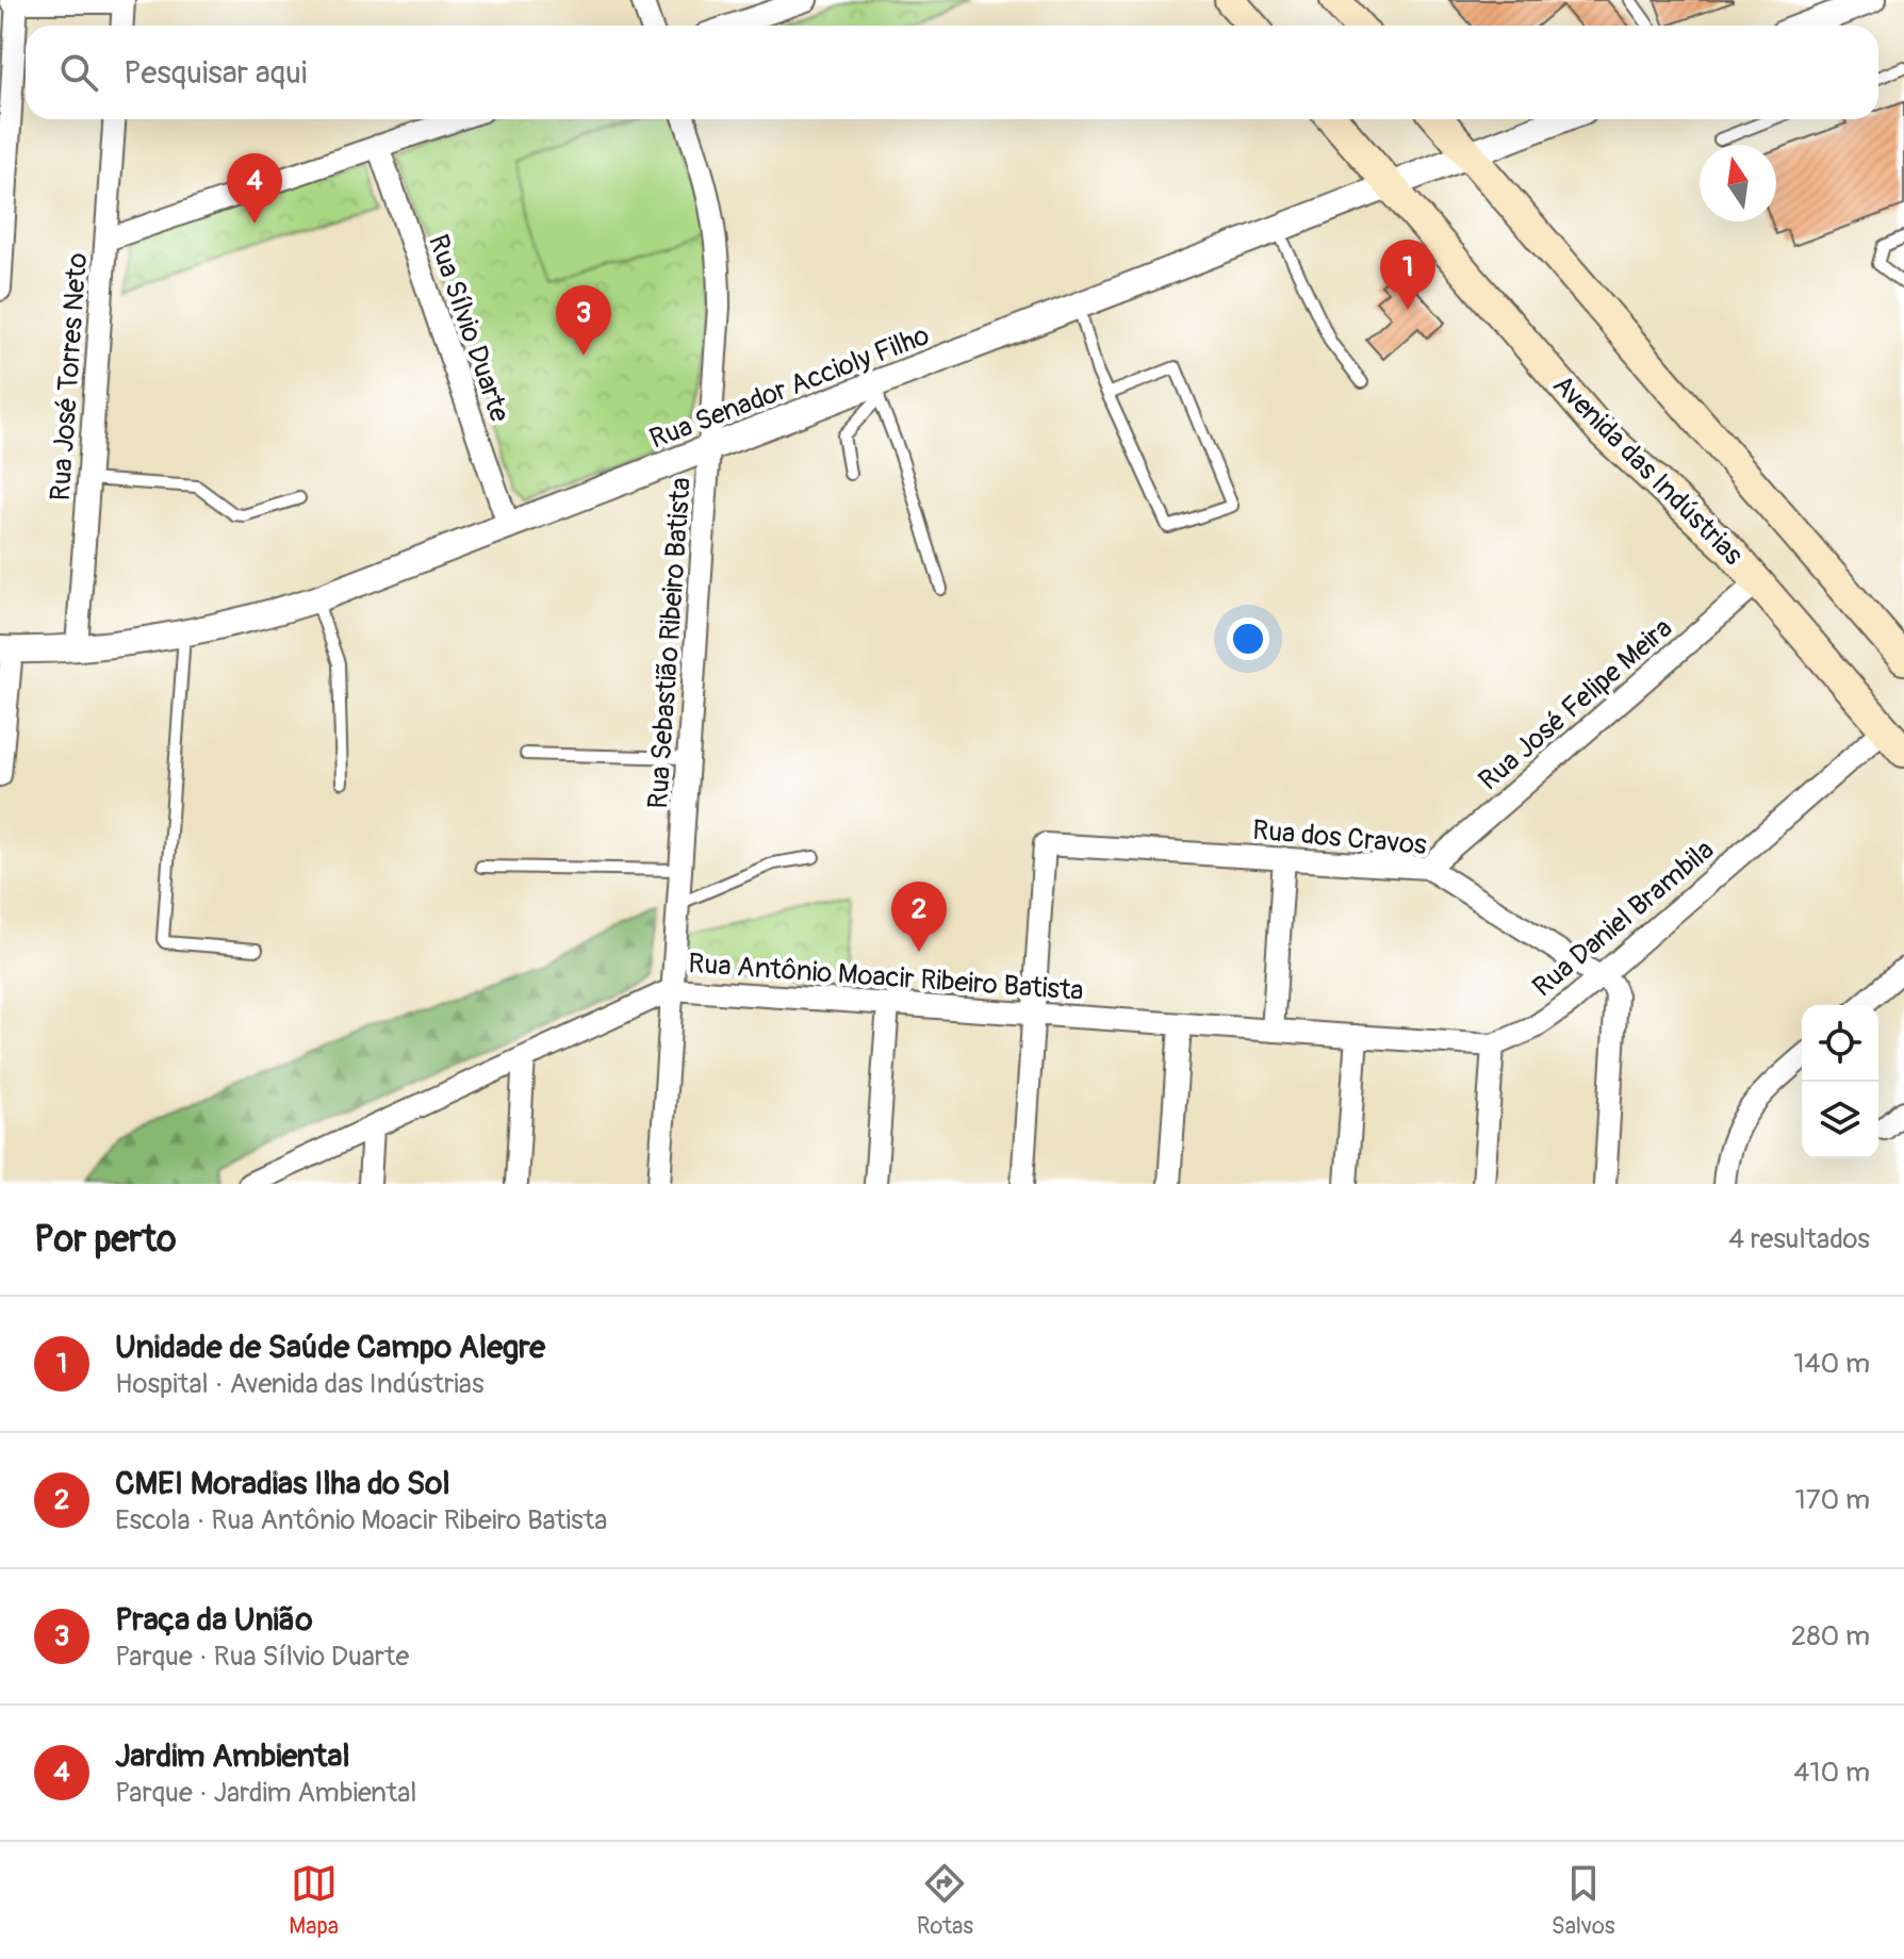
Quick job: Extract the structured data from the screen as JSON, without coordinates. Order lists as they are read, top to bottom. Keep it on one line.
{"streets":{"main road":["Avenida das Indústrias"],"street":["Rua Sílvio Duarte","Rua José Torres Neto","Rua Senador Accioly Filho","Rua Sebastião Ribeiro Batista","Rua José Felipe Meira","Rua dos Cravos","Rua Daniel Brambila","Rua Antônio Moacir Ribeiro Batista"]},"crossings":[["Rua Sílvio Duarte","Rua Senador Accioly Filho"],["Rua José Torres Neto","Rua Senador Accioly Filho"],["Rua Senador Accioly Filho","Avenida das Indústrias"],["Rua Senador Accioly Filho","Rua Sebastião Ribeiro Batista"],["Avenida das Indústrias","Rua José Felipe Meira"],["Avenida das Indústrias","Rua Daniel Brambila"],["Rua Sebastião Ribeiro Batista","Rua Antônio Moacir Ribeiro Batista"],["Rua José Felipe Meira","Rua dos Cravos"],["Rua dos Cravos","Rua Daniel Brambila"],["Rua dos Cravos","Rua Antônio Moacir Ribeiro Batista"]],"north":"top","page":{"search":"Pesquisar aqui","pins":["4","1","3","2"],"heading":["Por perto","4 resultados"],"list":[{"mark":"1","name":"Unidade de Saúde Campo Alegre","note":"Hospital · Avenida das Indústrias","value":"140 m"},{"mark":"2","name":"CMEI Moradias Ilha do Sol","note":"Escola · Rua Antônio Moacir Ribeiro Batista","value":"170 m"},{"mark":"3","name":"Praça da União","note":"Parque · Rua Sílvio Duarte","value":"280 m"},{"mark":"4","name":"Jardim Ambiental","note":"Parque · Jardim Ambiental","value":"410 m"}],"nav":["Mapa","Rotas","Salvos"]}}
